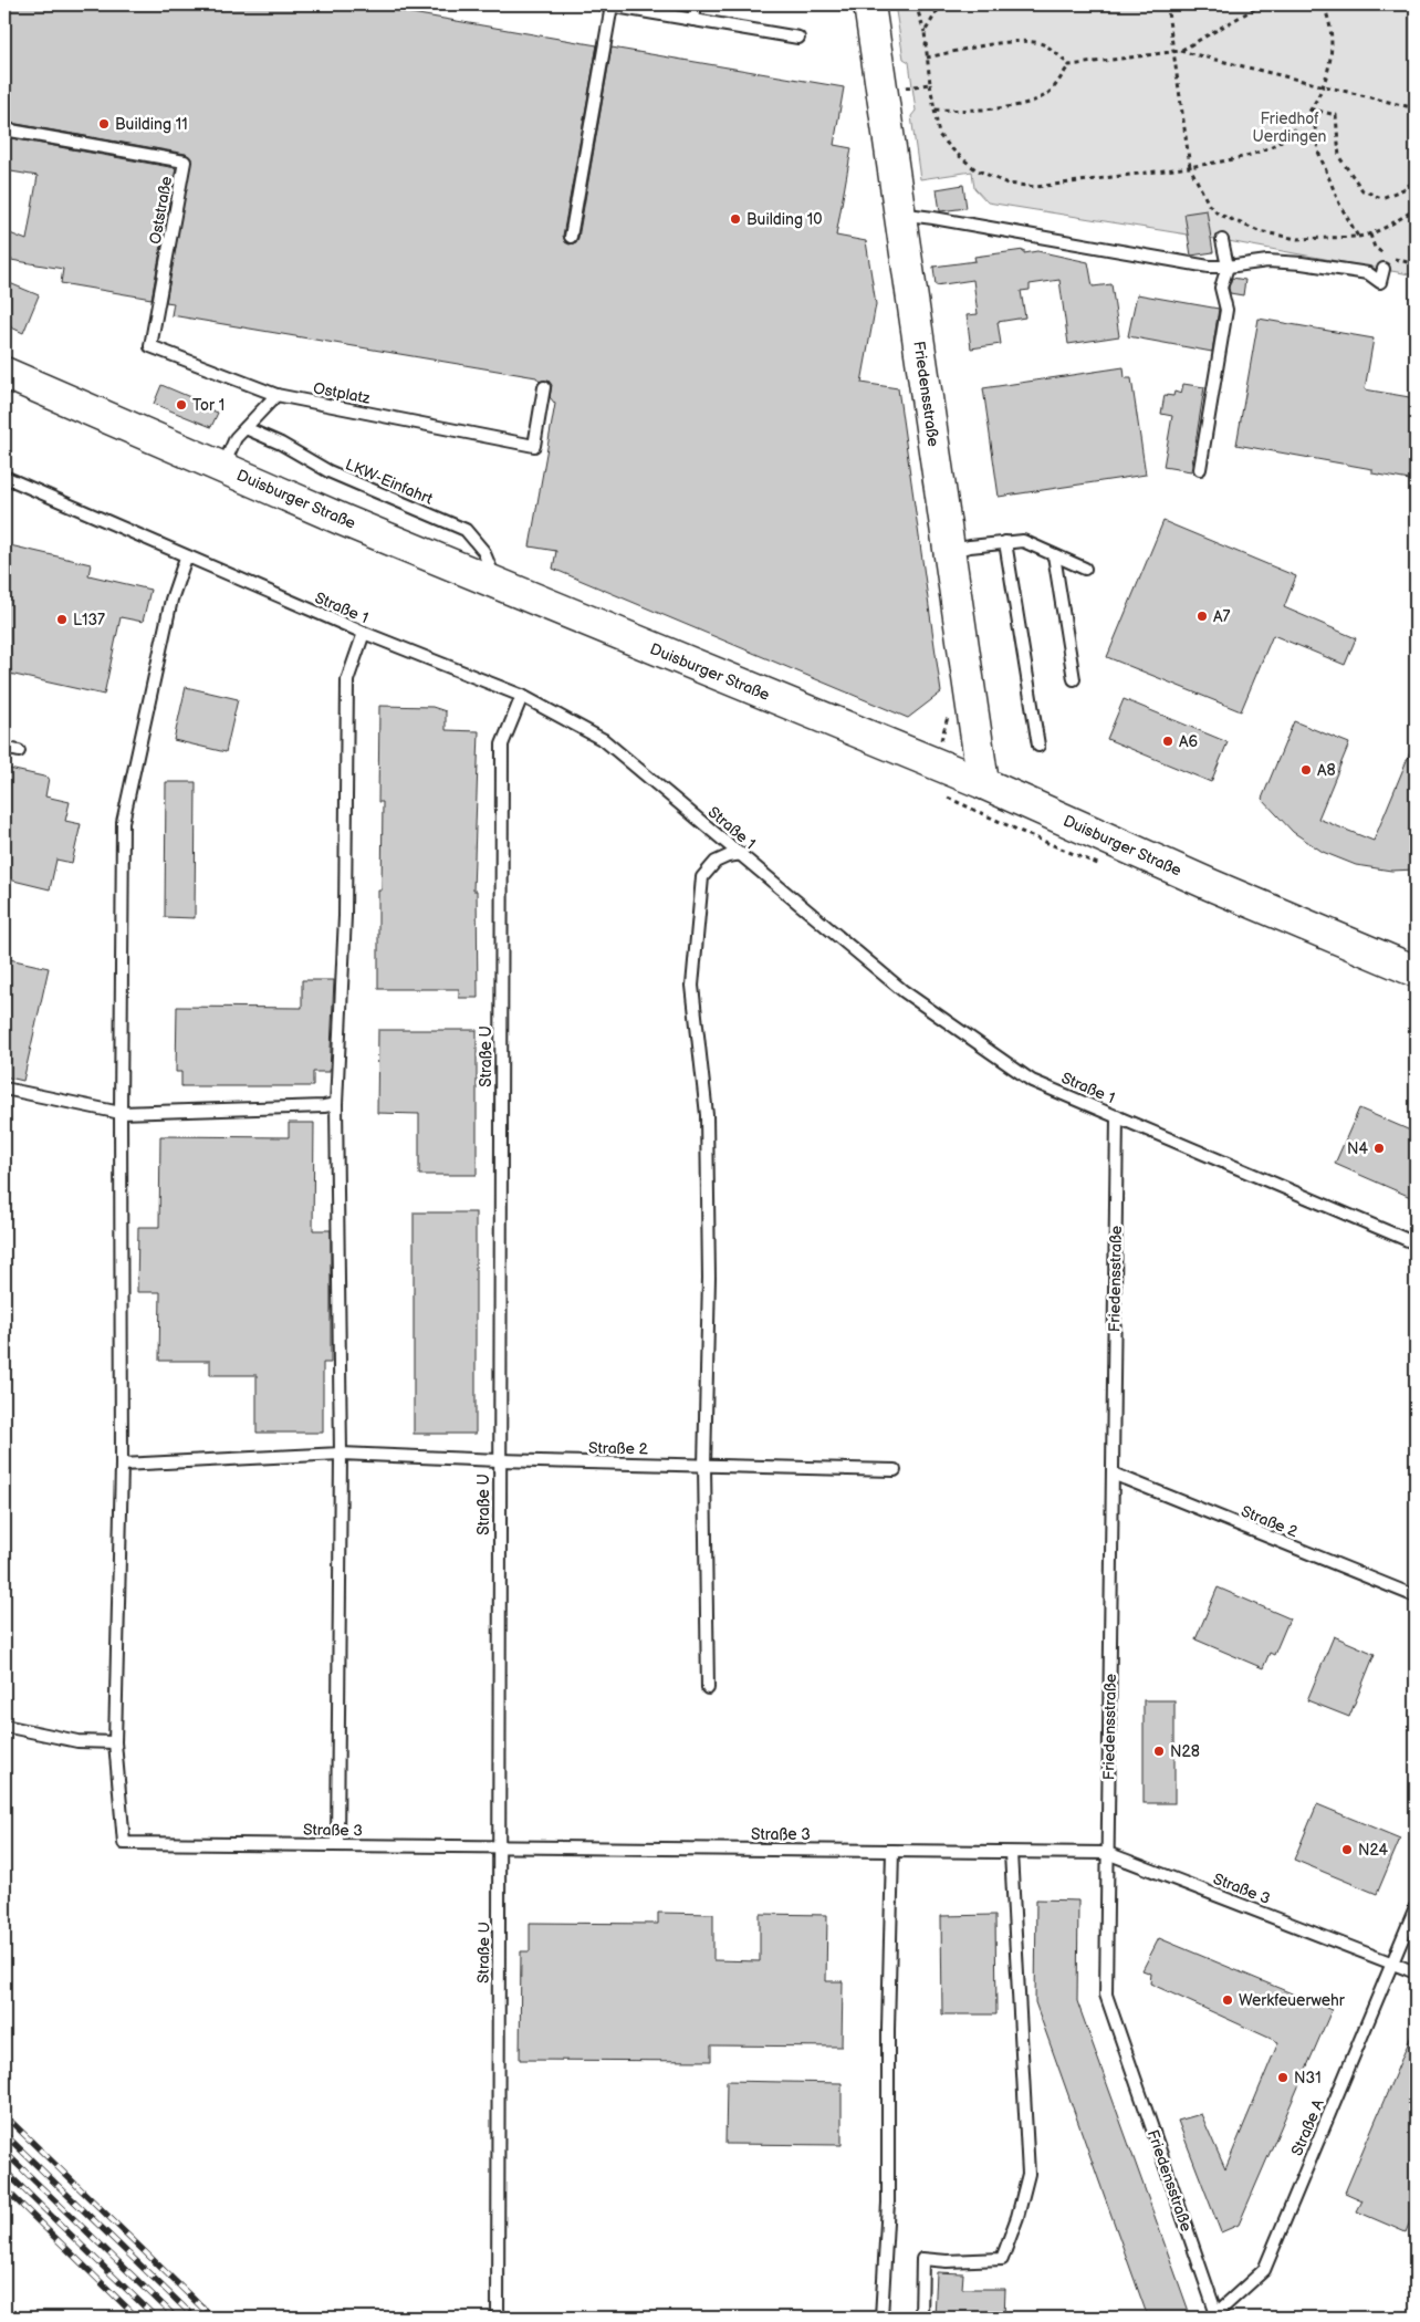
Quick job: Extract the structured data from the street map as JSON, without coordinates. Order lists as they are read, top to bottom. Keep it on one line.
{"streets":{"main road":["Friedensstraße","Duisburger Straße"],"lane":["Oststraße","Ostplatz","LKW-Einfahrt","Straße 1","Straße U","Straße 2","Straße 3","Straße A"]},"crossings":[["Oststraße","Ostplatz"],["Friedensstraße","Duisburger Straße"],["Friedensstraße","Straße 1"],["Friedensstraße","Straße 2"],["Friedensstraße","Straße 3"],["Friedensstraße","Straße A"],["LKW-Einfahrt","Duisburger Straße"],["Straße 1","Straße U"],["Straße U","Straße 2"],["Straße U","Straße 3"],["Straße 3","Straße A"]],"parks":["Friedhof Uerdingen"],"places":["Building 11","Building 10","Tor 1","A7","L137","A6","A8","N4","N28","N24","Werkfeuerwehr","N31"]}
